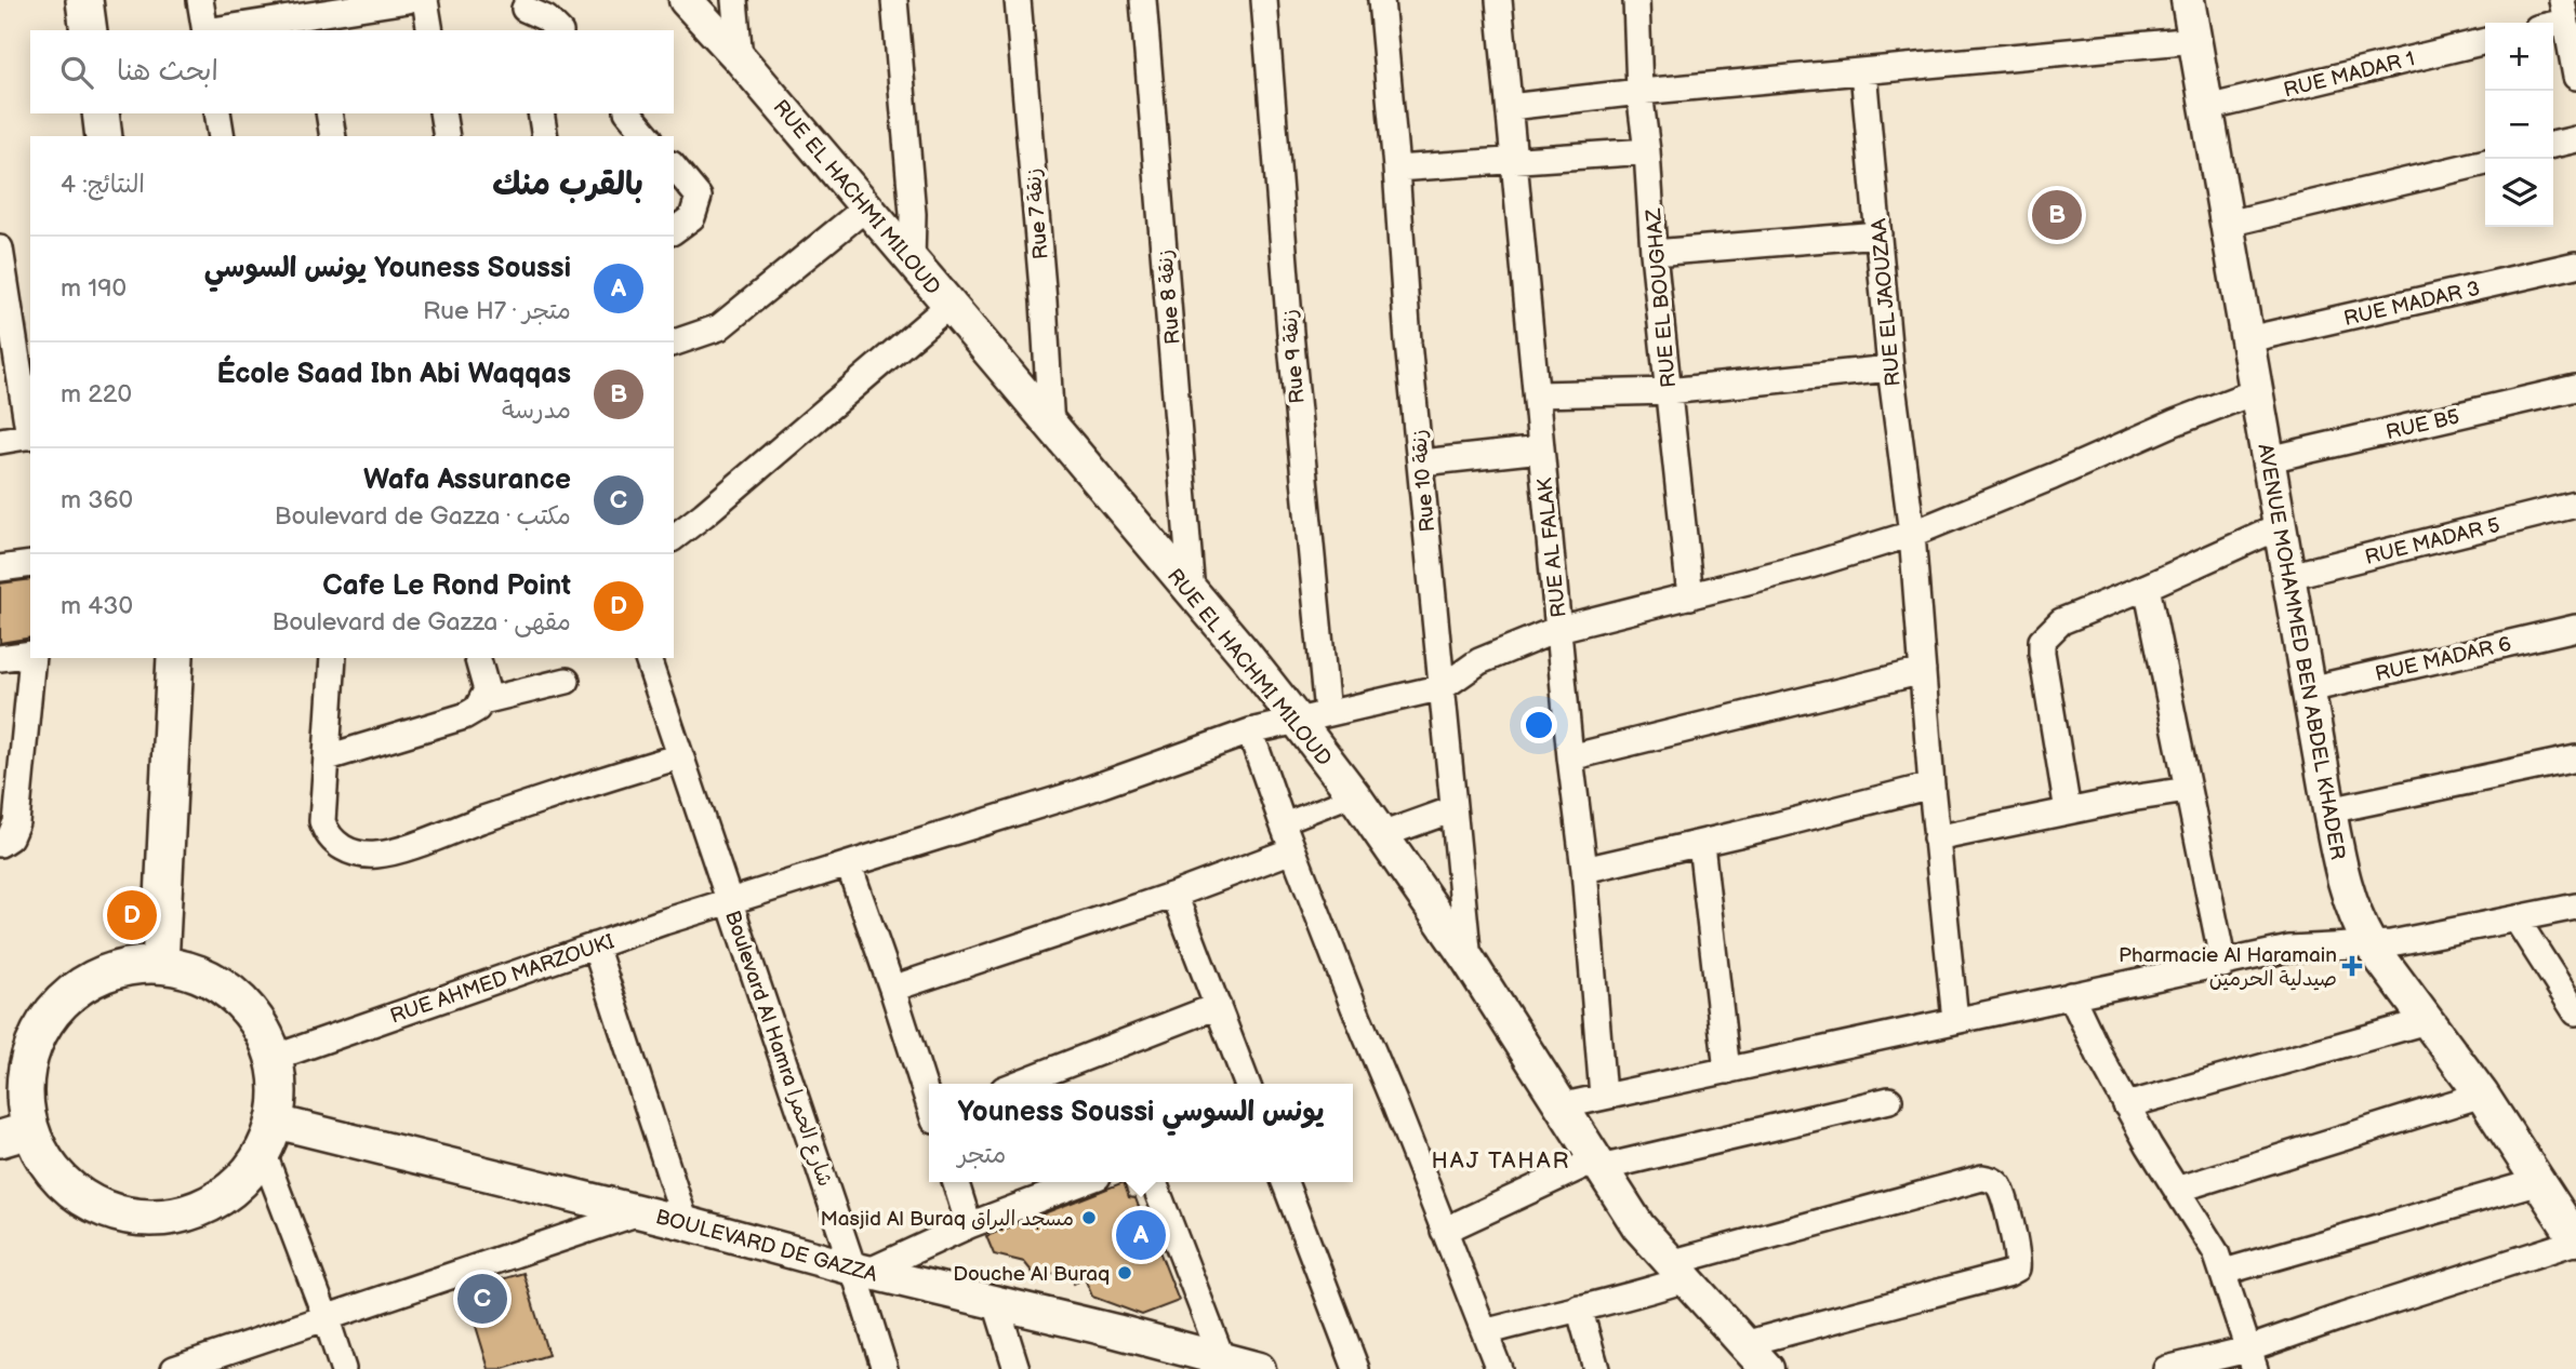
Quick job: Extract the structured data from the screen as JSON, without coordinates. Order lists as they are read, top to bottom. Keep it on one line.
{"streets":{"street":["RUE MADAR 1","RUE EL HACHMI MILOUD","Rue 7 زنقة","Rue 8 زنقة","RUE EL BOUGHAZ","RUE EL JAOUZAA","RUE MADAR 3","Rue 9 زنقة","RUE B5","Rue 10 زنقة","RUE MADAR 5","RUE AL FALAK","AVENUE MOHAMMED BEN ABDEL KHADER","RUE MADAR 6","RUE AHMED MARZOUKI","Boulevard Al Hamra شارع الحمرا","BOULEVARD DE GAZZA"]},"crossings":[["RUE MADAR 1","AVENUE MOHAMMED BEN ABDEL KHADER"],["RUE EL HACHMI MILOUD","Rue 7 زنقة"],["RUE EL HACHMI MILOUD","Rue 8 زنقة"],["RUE EL HACHMI MILOUD","Rue 9 زنقة"],["RUE EL HACHMI MILOUD","Rue 10 زنقة"],["RUE EL HACHMI MILOUD","RUE AHMED MARZOUKI"],["RUE MADAR 3","AVENUE MOHAMMED BEN ABDEL KHADER"],["Rue 9 زنقة","RUE AHMED MARZOUKI"],["RUE B5","AVENUE MOHAMMED BEN ABDEL KHADER"],["Rue 10 زنقة","RUE AHMED MARZOUKI"],["RUE MADAR 5","AVENUE MOHAMMED BEN ABDEL KHADER"],["AVENUE MOHAMMED BEN ABDEL KHADER","RUE MADAR 6"],["RUE AHMED MARZOUKI","Boulevard Al Hamra شارع الحمرا"],["RUE AHMED MARZOUKI","BOULEVARD DE GAZZA"],["Boulevard Al Hamra شارع الحمرا","BOULEVARD DE GAZZA"]],"districts":["HAJ TAHAR"],"places":{"health":["Pharmacie Al Haramain صيدلية الحرمين"],"other":["Masjid Al Buraq مسجد البراق","Douche Al Buraq"]},"page":{"map_buttons":["+","−"],"search":"ابحث هنا","heading":["بالقرب منك","النتائج: 4"],"pins":["B","D","A","C"],"list":[{"mark":"A","name":"Youness Soussi يونس السوسي","note":"متجر · Rue H7","value":"190 m"},{"mark":"B","name":"École Saad Ibn Abi Waqqas","note":"مدرسة","value":"220 m"},{"mark":"C","name":"Wafa Assurance","note":"مكتب · Boulevard de Gazza","value":"360 m"},{"mark":"D","name":"Cafe Le Rond Point","note":"مقهى · Boulevard de Gazza","value":"430 m"}],"popup":["Youness Soussi يونس السوسي","متجر"]}}
